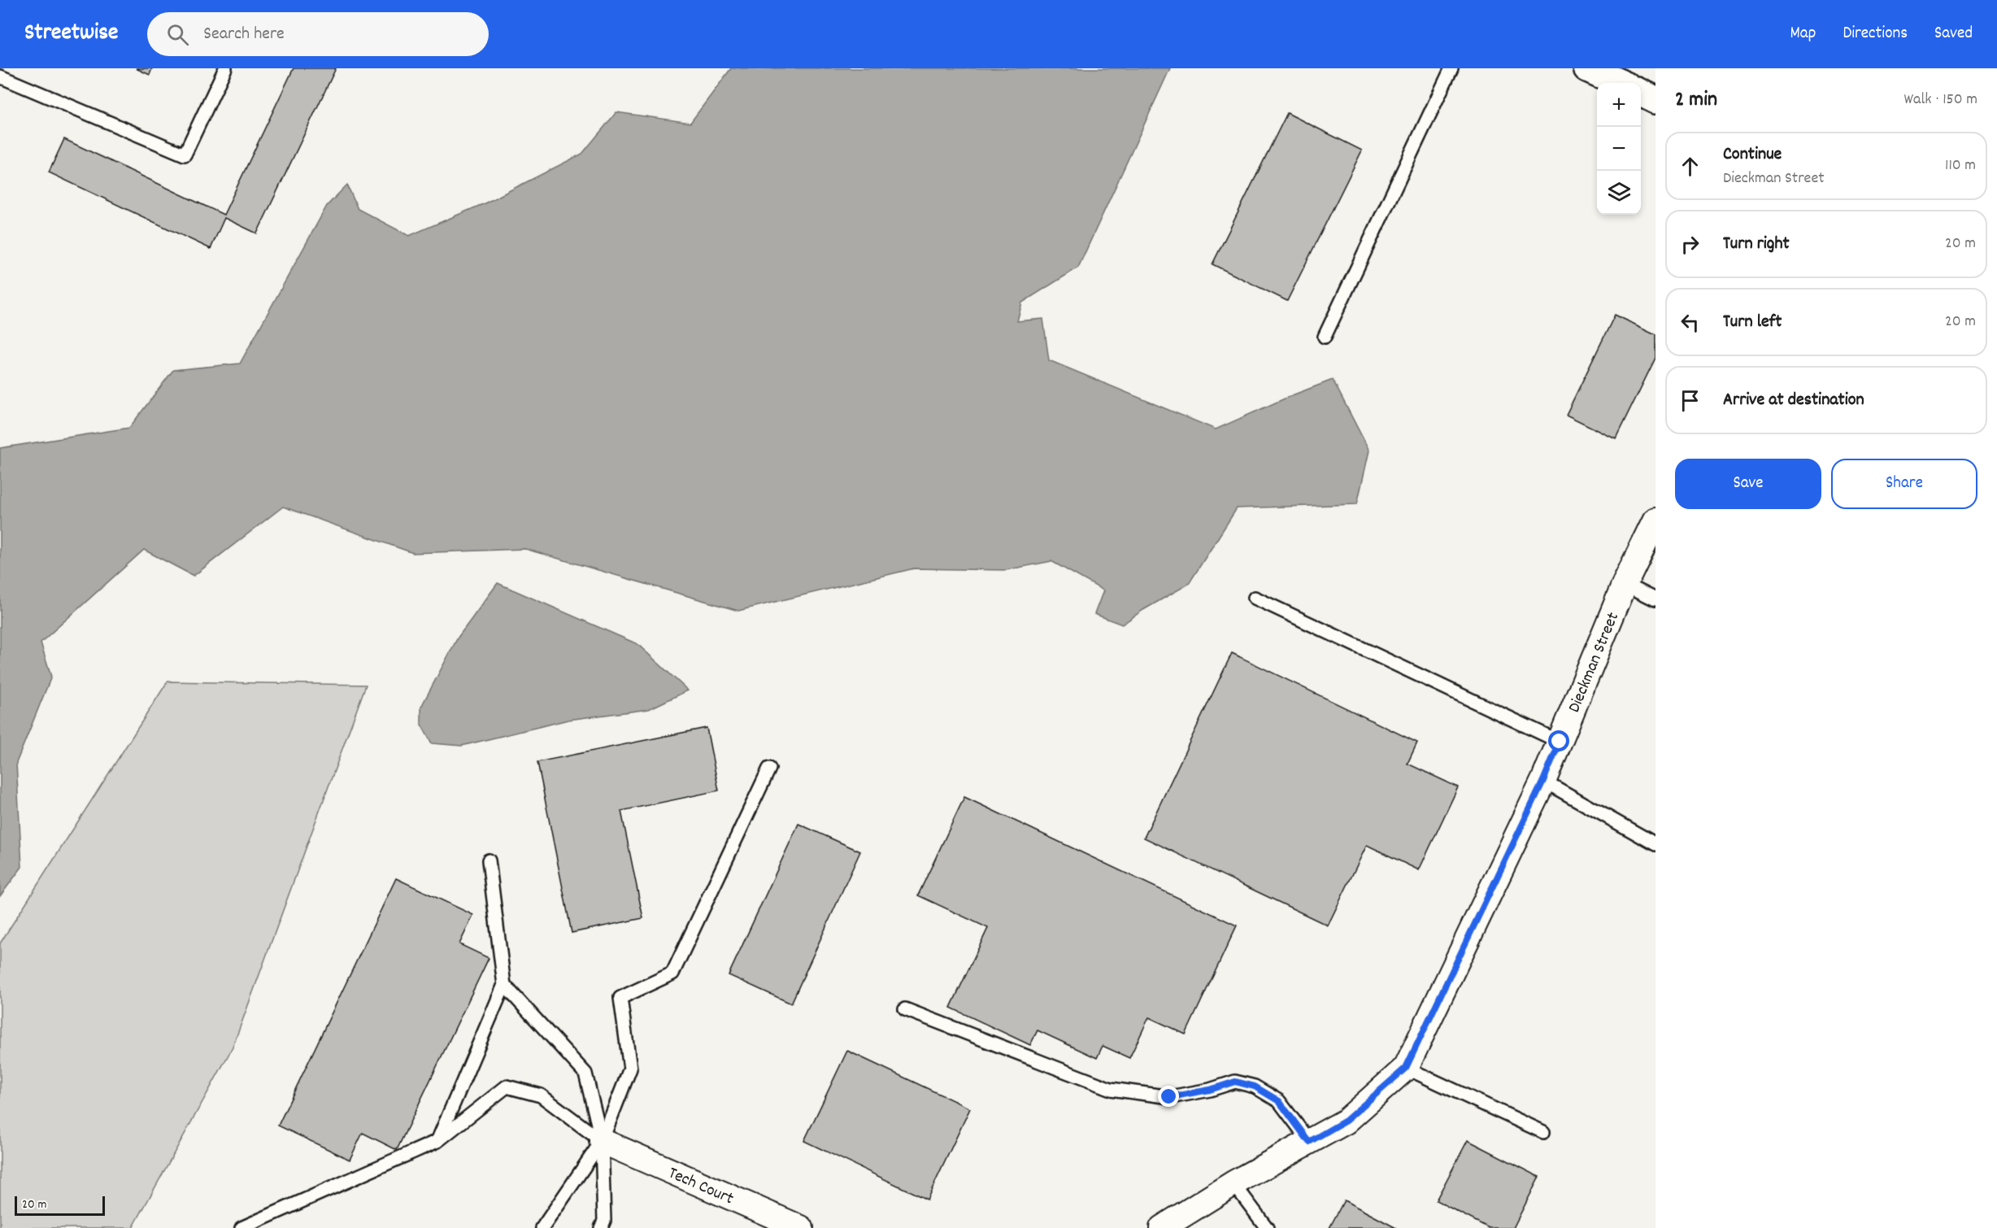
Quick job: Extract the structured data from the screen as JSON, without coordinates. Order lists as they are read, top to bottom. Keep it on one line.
{"streets":{"street":["Dieckman Street","Tech Court"]},"scale_bar":"20 m","page":{"header":"Streetwise","search":"Search here","nav":["Map","Directions","Saved"],"heading":["2 min","Walk · 150 m"],"map_buttons":["+","−"],"list":[["Continue","Dieckman Street","110 m"],["Turn right","20 m"],["Turn left","20 m"],"Arrive at destination"],"buttons":["Save","Share"],"scale":"20 m"}}
